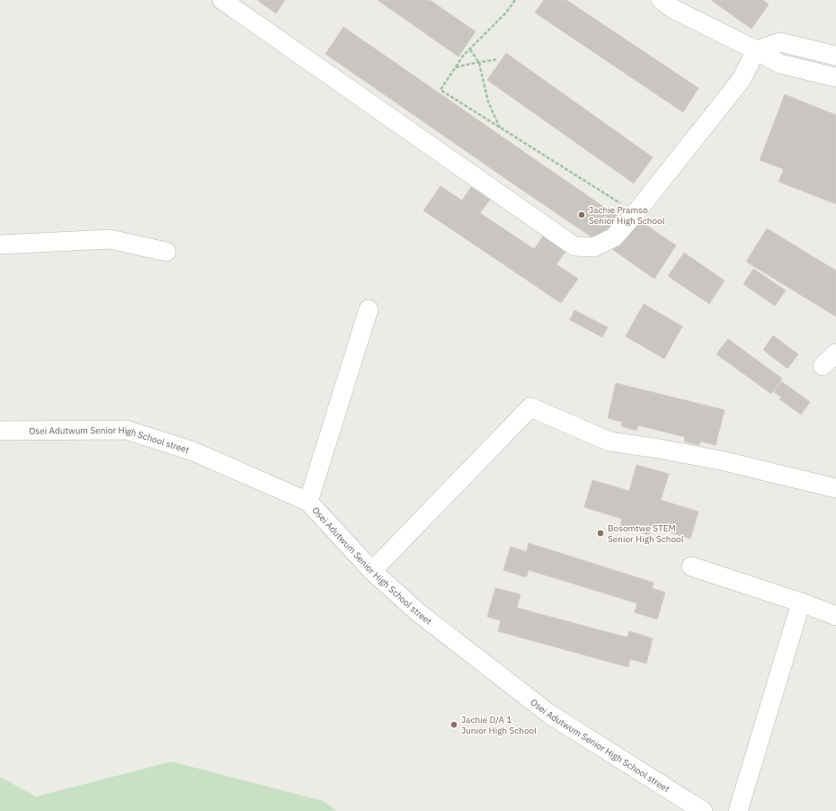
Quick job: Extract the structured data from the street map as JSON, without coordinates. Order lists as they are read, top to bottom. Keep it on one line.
{"streets":{"street":["Osei Adutwum Senior High School street"]},"places":["Jachie Pramso Senior High School","Bosomtwe STEM Senior High School","Jachie D/A 1 Junior High School"]}
